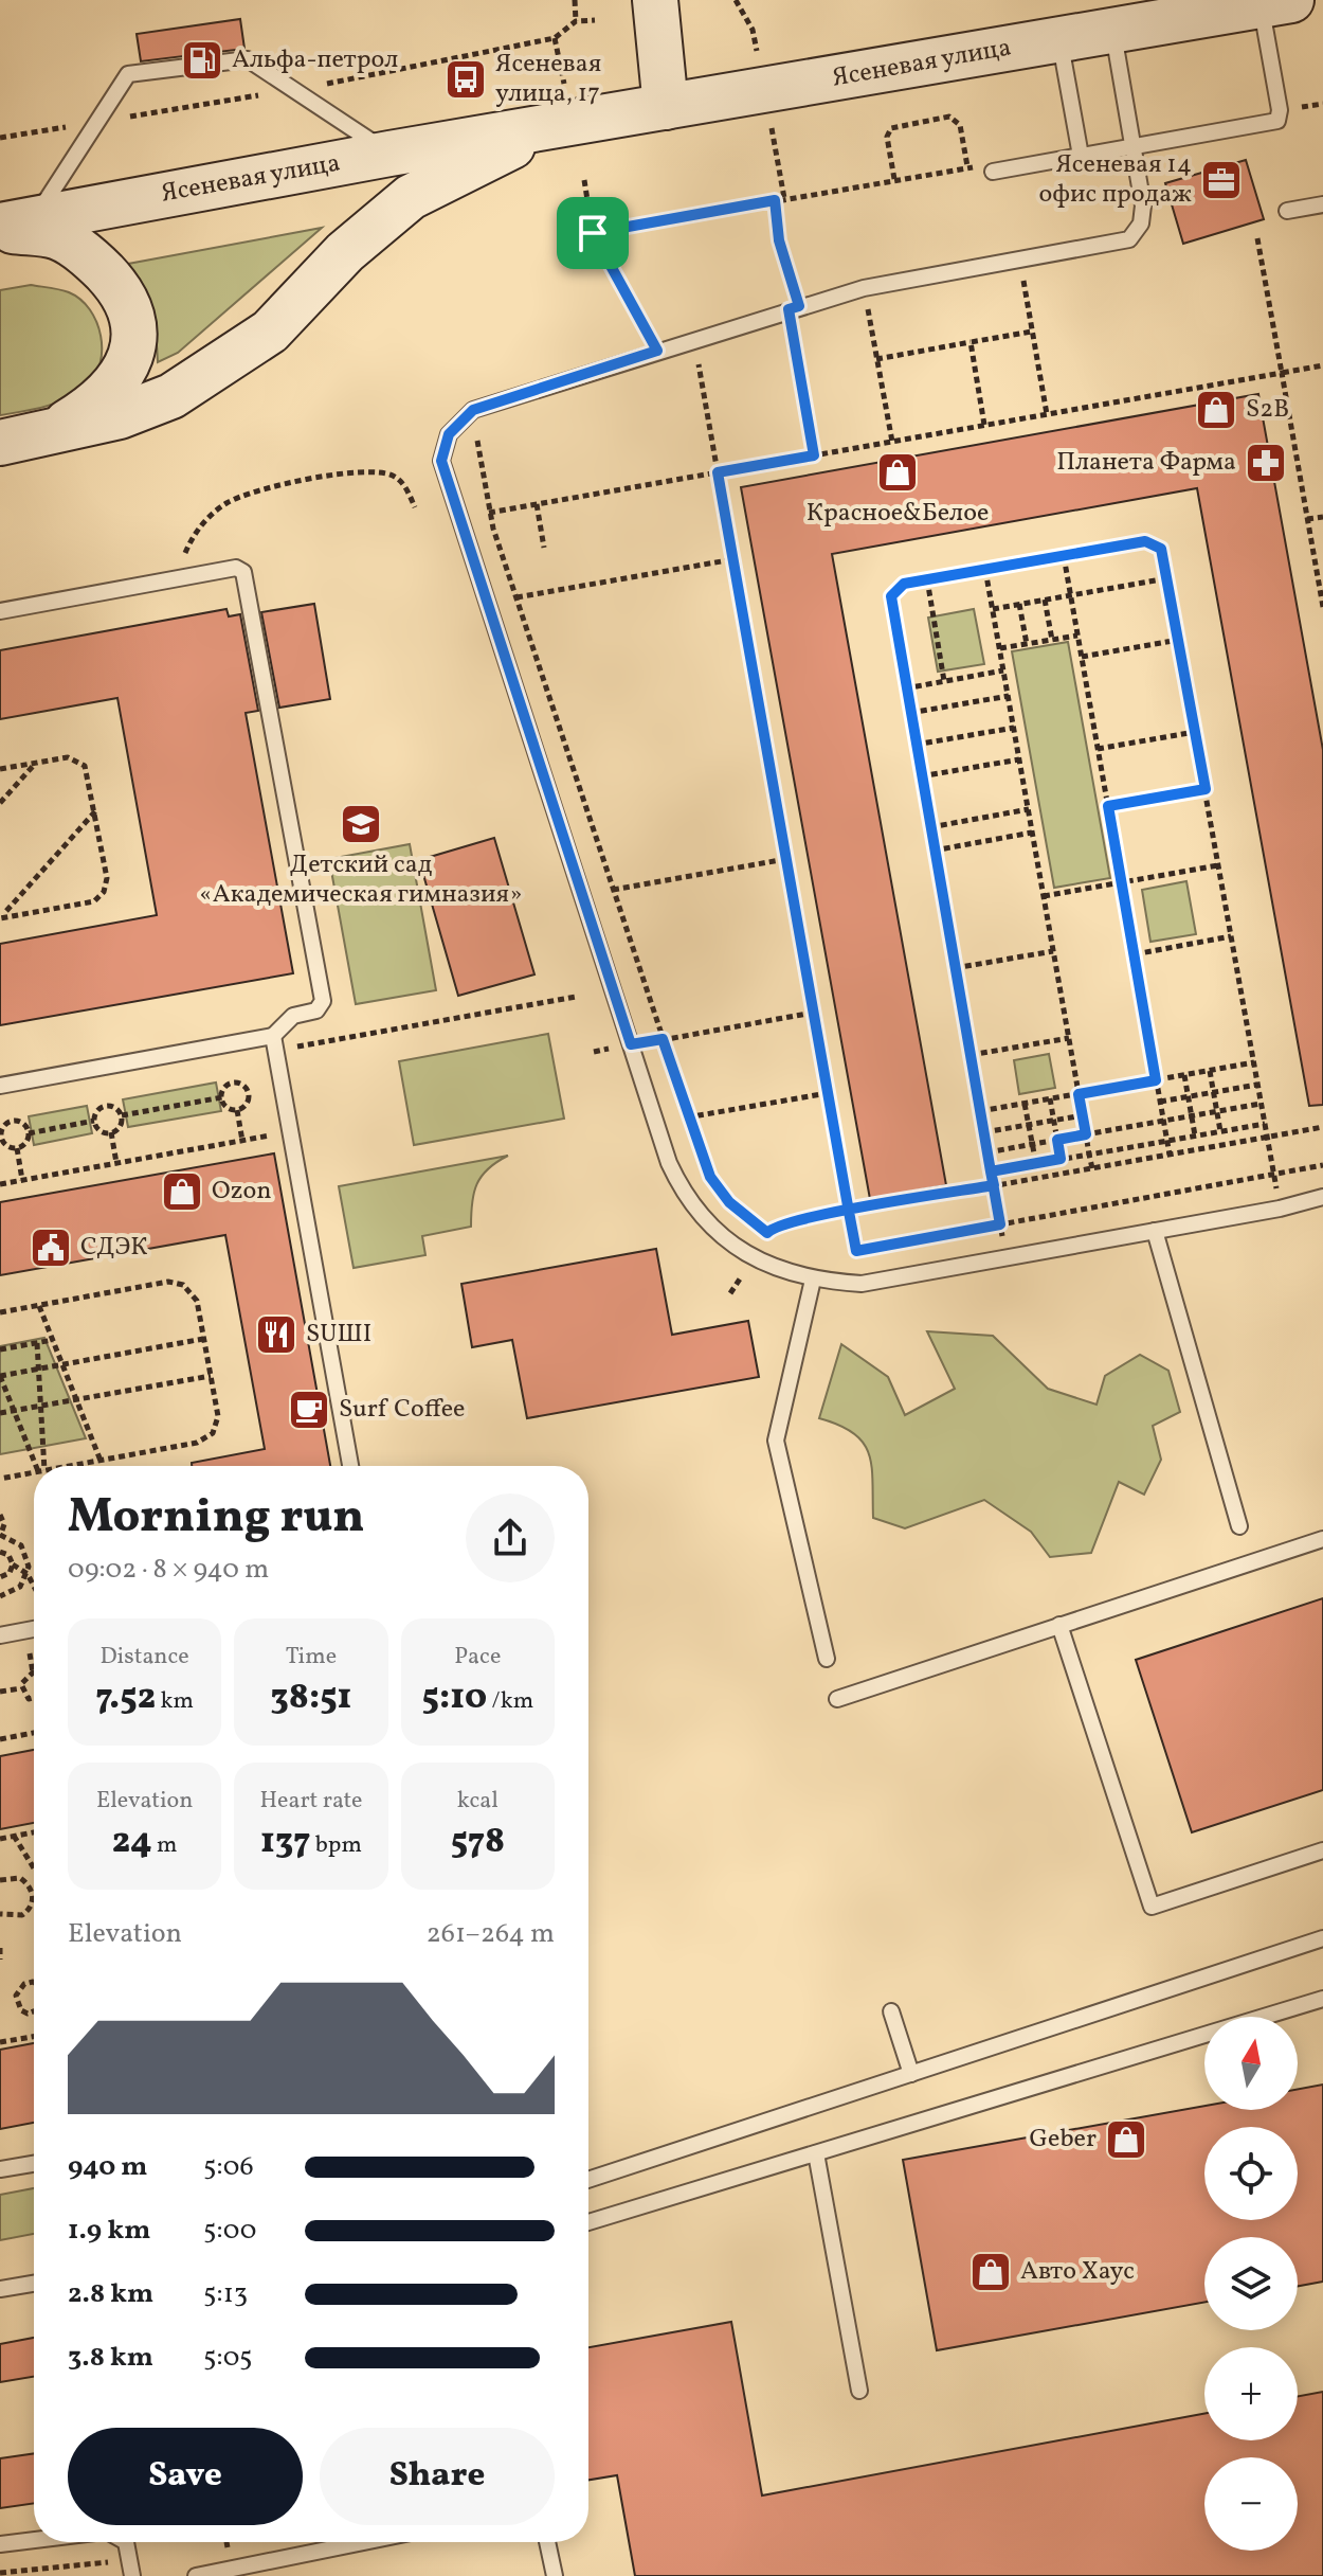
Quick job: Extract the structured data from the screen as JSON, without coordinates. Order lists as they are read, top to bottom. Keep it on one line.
{"streets":{"main road":["Ясеневая улица"]},"places":{"fuel station":["Альфа-петрол"],"bus stop":["Ясеневая улица, 17"],"office":["Ясеневая 14 офис продаж"],"shop":["S2B","Красное&Белое","Ozon","Geber","Авто Хаус"],"pharmacy":["Планета Фарма"],"school or university":["Детский сад «Академическая гимназия»"],"public building":["СДЭК"],"restaurant":["SUШI"],"cafe":["Surf Coffee"]},"north":"top","page":{"heading":["Morning run","09:02 · 8 × 940 m"],"stats":[["Distance","7.52 km"],["Time","38:51"],["Pace","5:10 /km"],["Elevation","24 m"],["Heart rate","137 bpm"],["kcal","578"]],"chart":["Elevation","261–264 m"],"map_buttons":["+","−"],"list":[{"name":"940 m","note":"5:06"},{"name":"1.9 km","note":"5:00"},{"name":"2.8 km","note":"5:13"},{"name":"3.8 km","note":"5:05"}],"buttons":["Save","Share"]}}
